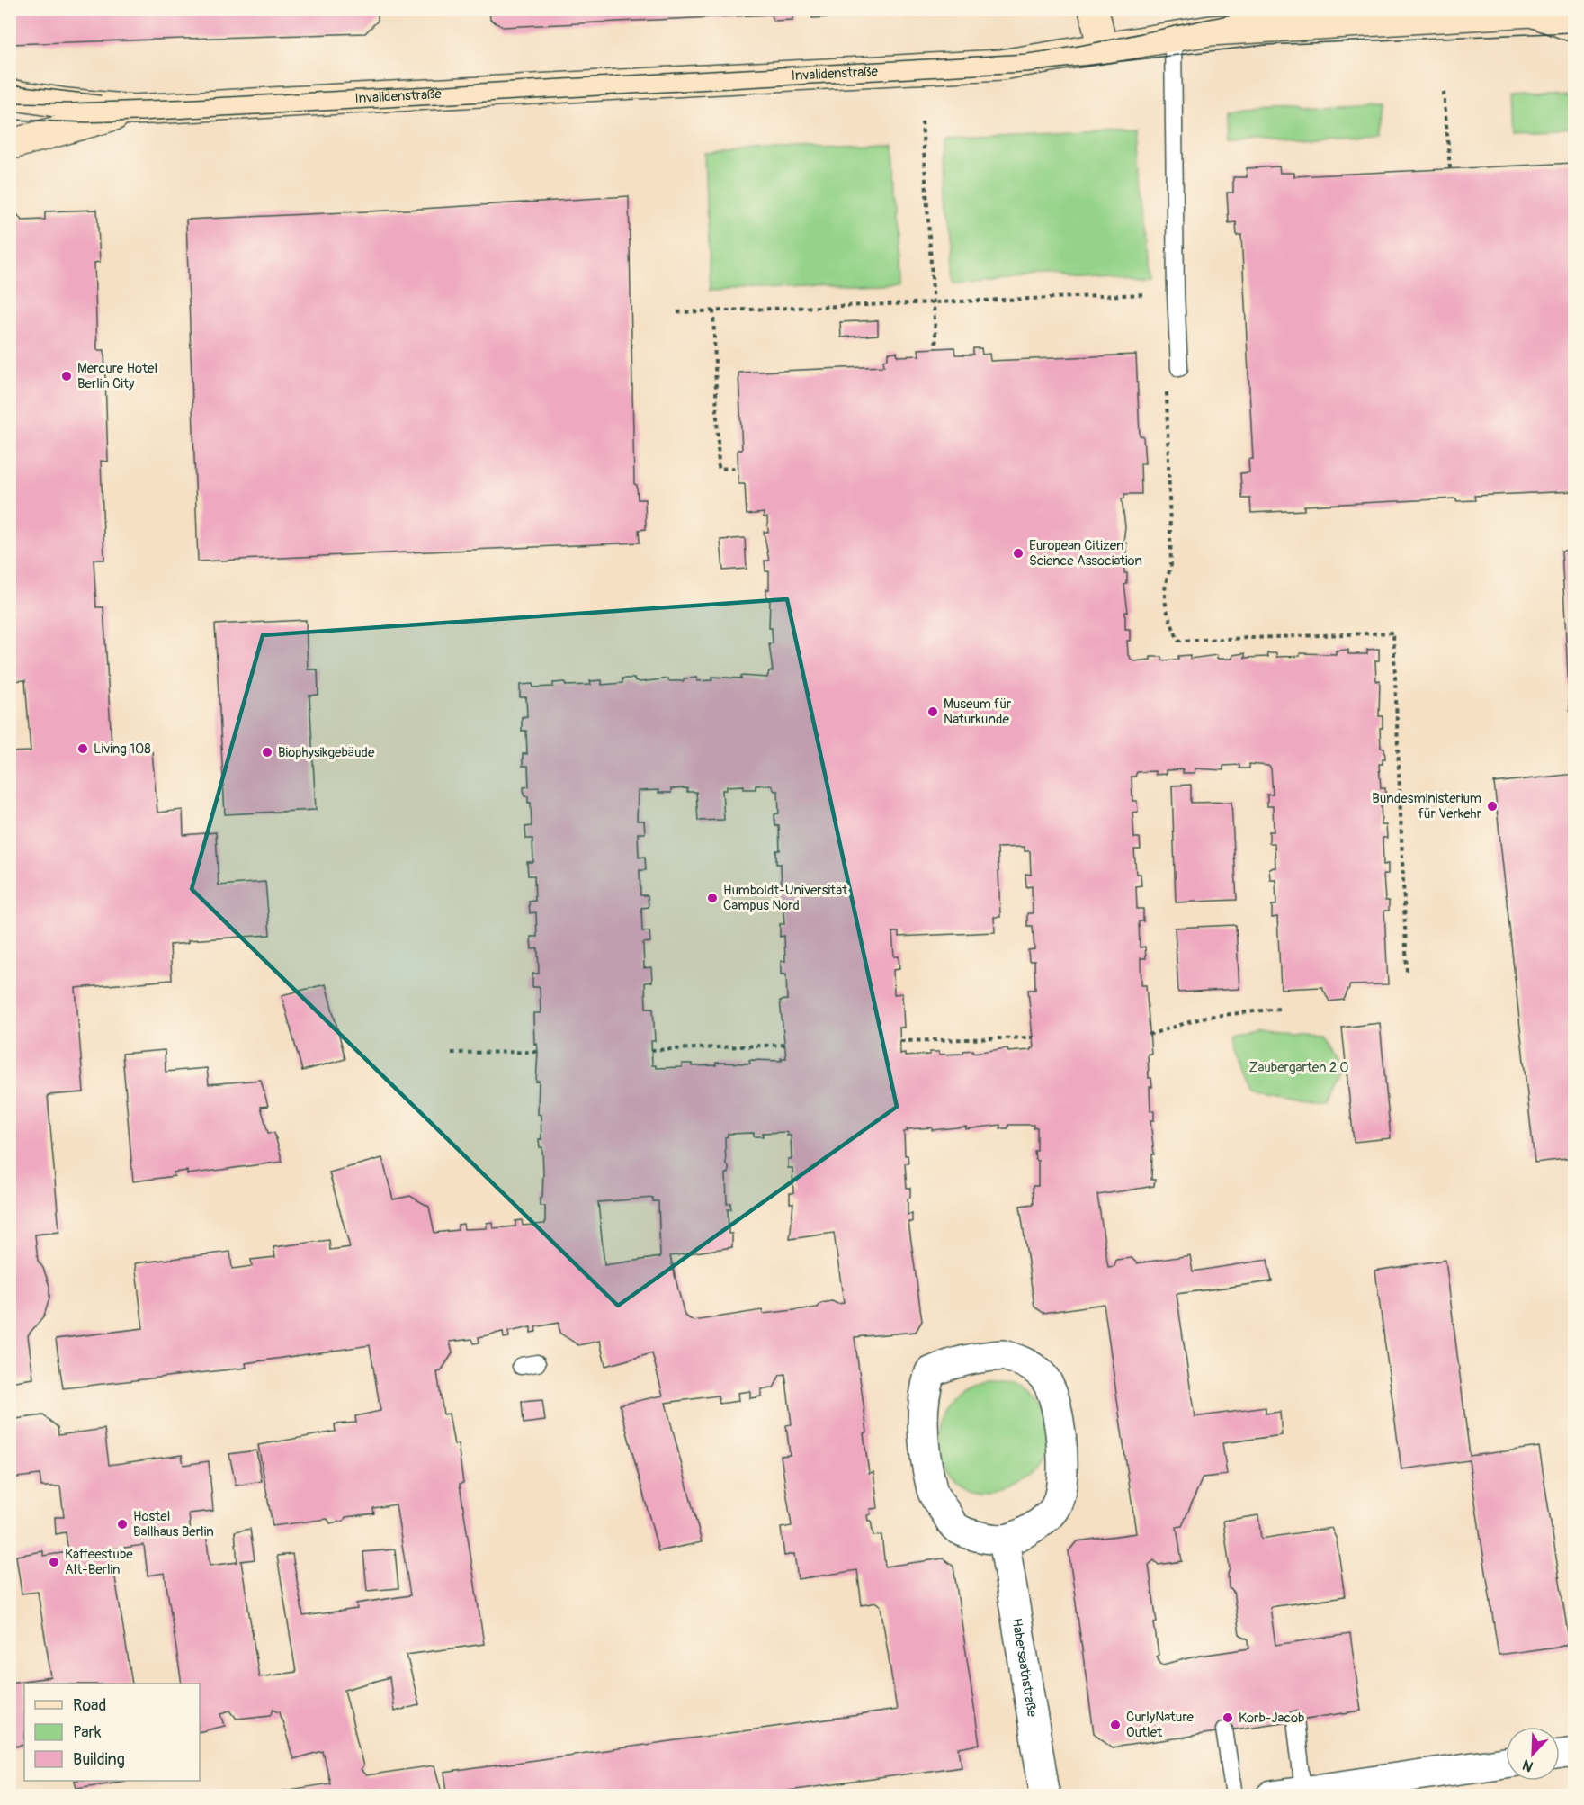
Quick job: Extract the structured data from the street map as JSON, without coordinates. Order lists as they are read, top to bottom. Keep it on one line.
{"streets":{"main road":["Invalidenstraße"],"street":["Habersaathstraße"]},"parks":["Zaubergarten 2.0"],"places":["Mercure Hotel Berlin City","European Citizen Science Association","Museum für Naturkunde","Living 108","Biophysikgebäude","Bundesministerium für Verkehr","Humboldt-Universität Campus Nord","Hostel Ballhaus Berlin","Kaffeestube Alt-Berlin","Korb-Jacob","CurlyNature Outlet"],"legend":["Road","Park","Building"],"north":"bottom left"}
